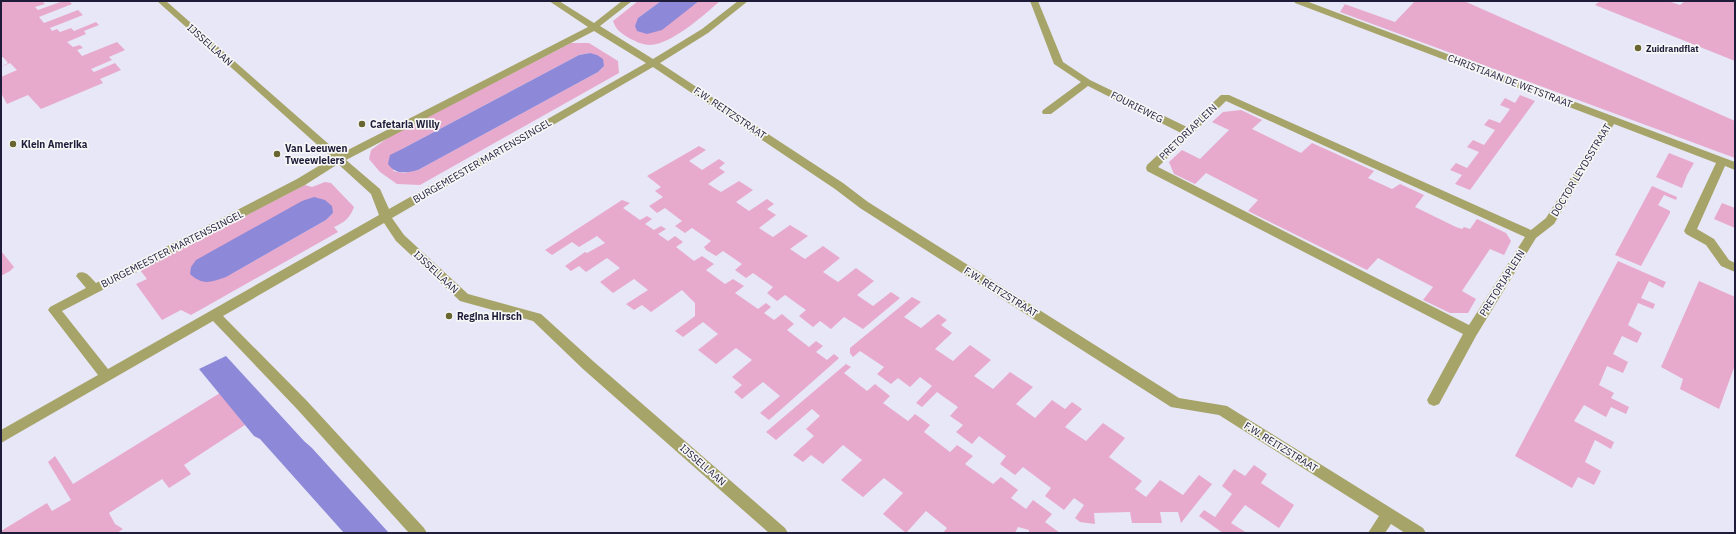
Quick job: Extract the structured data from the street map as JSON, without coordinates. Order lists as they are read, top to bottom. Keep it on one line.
{"streets":{"street":["IJSSELLAAN","CHRISTIAAN DE WETSTRAAT","FOURIEWEG","F.W. REITZSTRAAT","PRETORIAPLEIN","BURGEMEESTER MARTENSSINGEL","DOCTOR LEYDSSTRAAT"]},"crossings":[["IJSSELLAAN","BURGEMEESTER MARTENSSINGEL"],["CHRISTIAAN DE WETSTRAAT","DOCTOR LEYDSSTRAAT"],["FOURIEWEG","PRETORIAPLEIN"],["F.W. REITZSTRAAT","BURGEMEESTER MARTENSSINGEL"],["PRETORIAPLEIN","DOCTOR LEYDSSTRAAT"]],"places":["Zuidrandflat","Cafetaria Willy","Klein Amerika","Van Leeuwen Tweewielers","Regina Hirsch"]}
